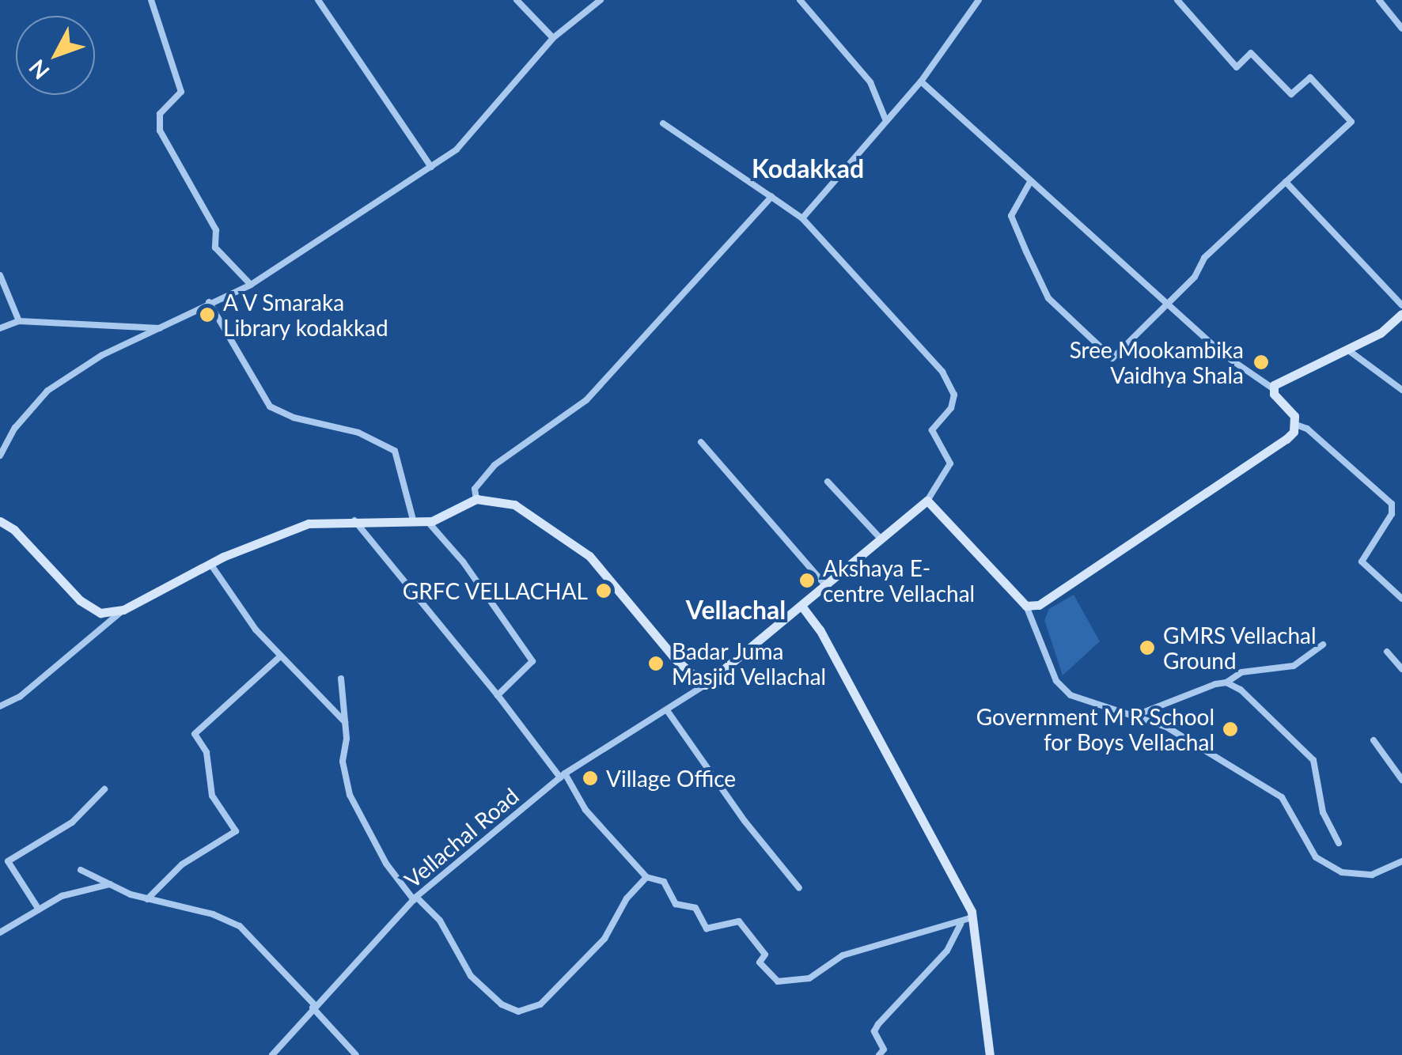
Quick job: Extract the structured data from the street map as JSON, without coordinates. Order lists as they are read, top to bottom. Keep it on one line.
{"streets":{"street":["Vellachal Road"]},"districts":["Kodakkad","Vellachal"],"places":["A V Smaraka Library kodakkad","Sree Mookambika Vaidhya Shala","Akshaya E- centre Vellachal","GRFC VELLACHAL","GMRS Vellachal Ground","Badar Juma Masjid Vellachal","Government M R School for Boys Vellachal","Village Office"],"north":"bottom left"}
